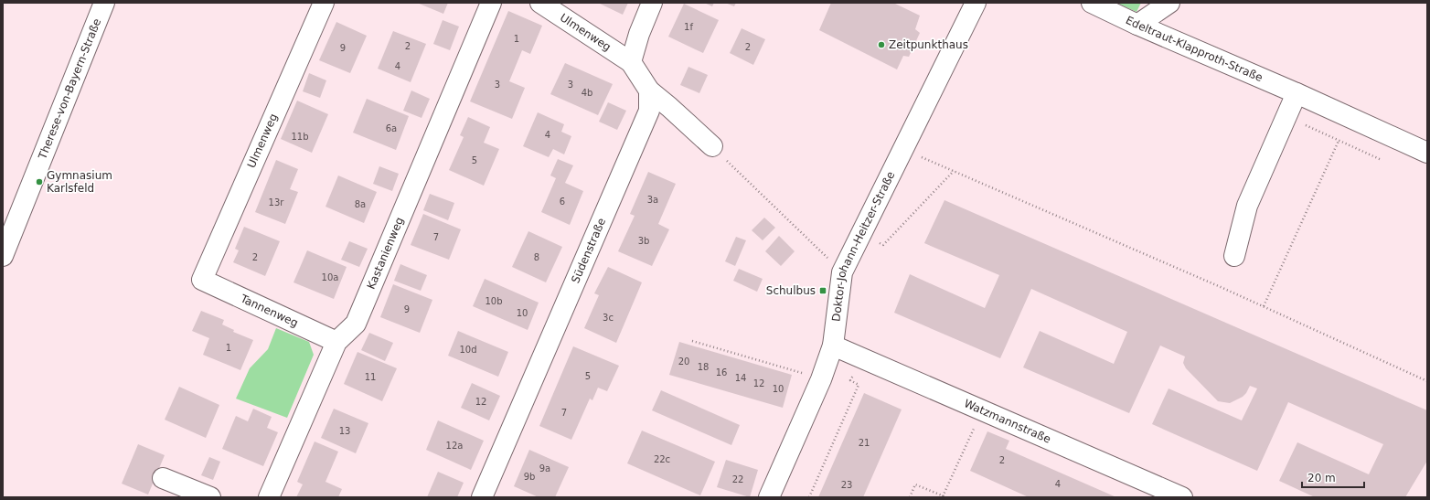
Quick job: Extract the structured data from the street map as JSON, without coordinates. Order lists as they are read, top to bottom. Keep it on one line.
{"streets":{"street":["Ulmenweg","Edeltraut-Klapproth-Straße","Therese-von-Bayern-Straße","Doktor-Johann-Heitzer-Straße","Südenstraße","Kastanienweg","Tannenweg","Watzmannstraße"]},"crossings":[["Ulmenweg","Tannenweg"],["Doktor-Johann-Heitzer-Straße","Watzmannstraße"],["Kastanienweg","Tannenweg"]],"places":{"other":["Zeitpunkthaus","Gymnasium Karlsfeld"],"transit":["Schulbus"]},"house_numbers":["1f","1","2","2","9","4","3","3","4b","6a","4","11b","5","3a","6","13r","8a","7","3b","2","8","10a","10b","9","10","3c","1","10d","20","18","16","5","11","14","12","10","12","7","13","21","12a","22c","2","9a","9b","22","4","23"],"scale_bar":"20 m"}
